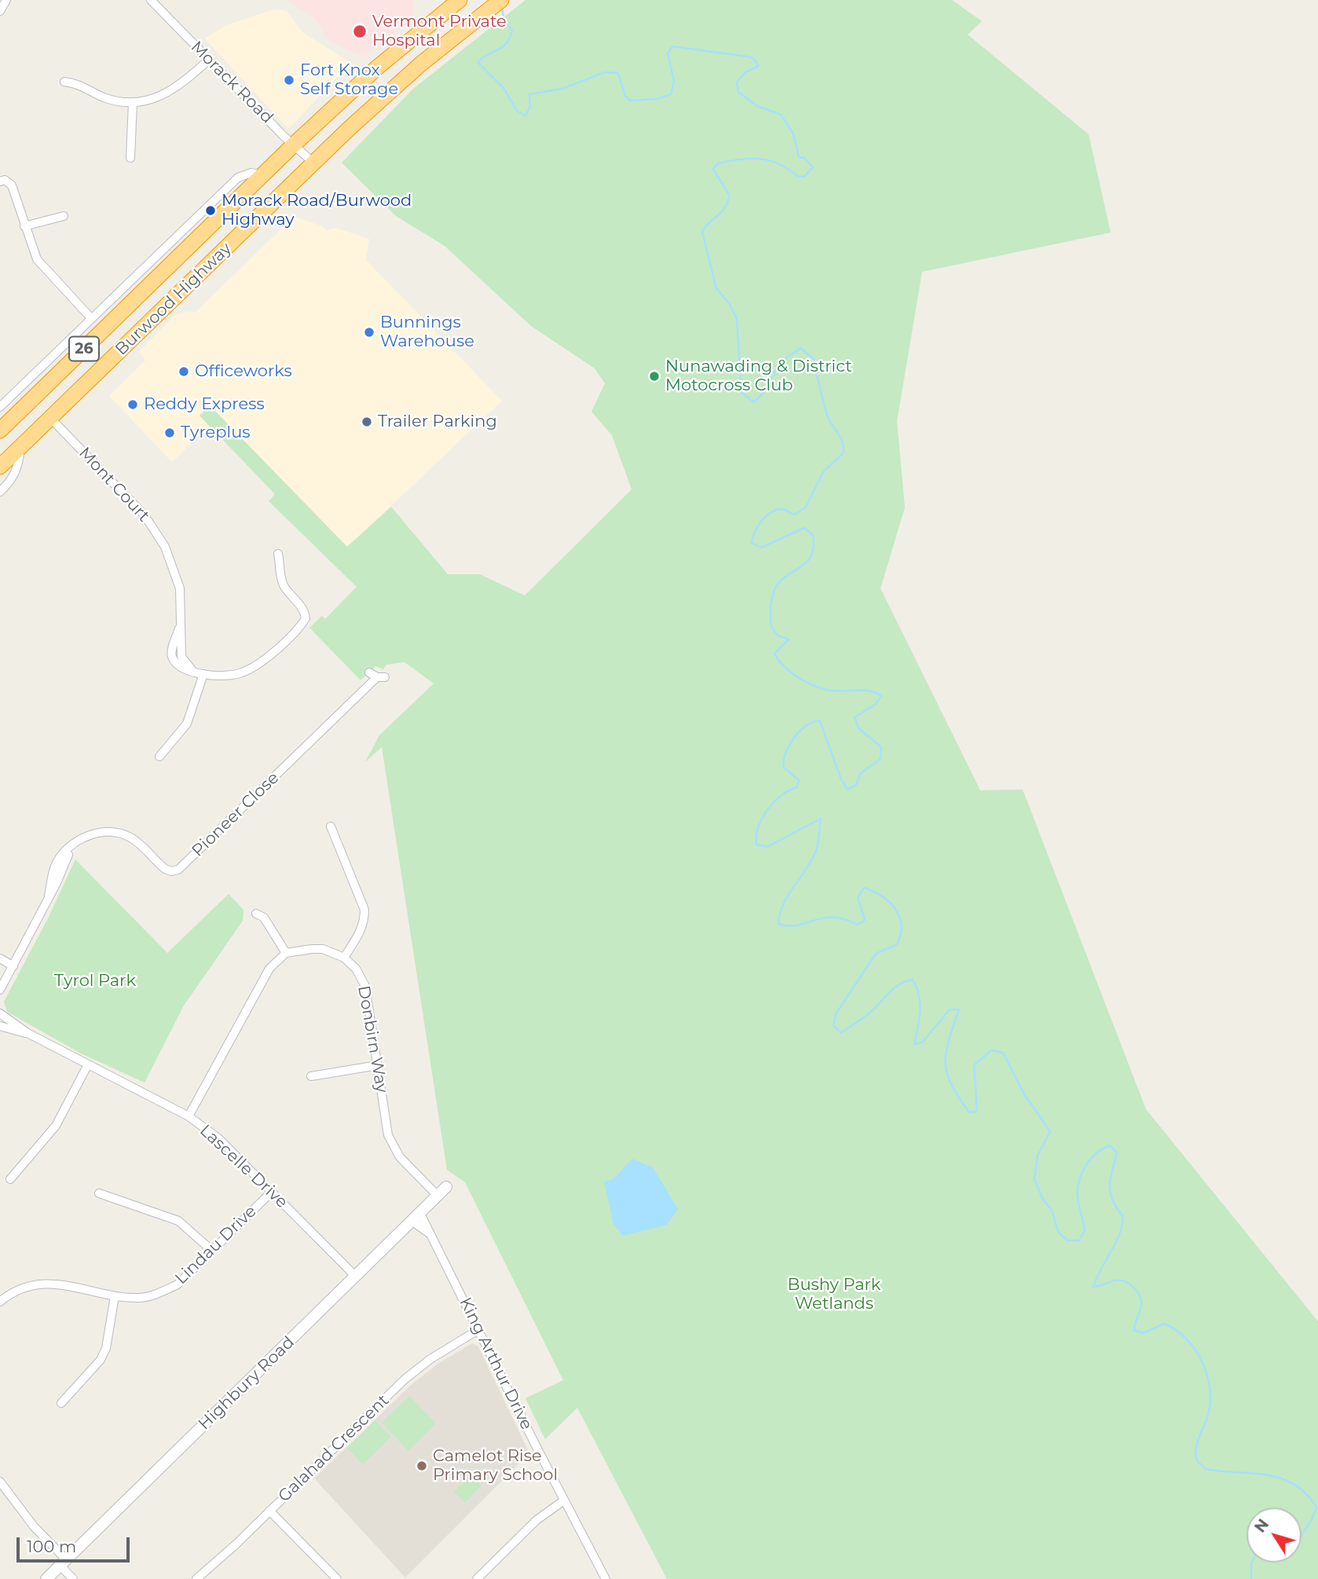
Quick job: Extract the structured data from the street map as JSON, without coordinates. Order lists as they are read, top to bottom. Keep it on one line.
{"streets":{"highway":["Burwood Highway","26"],"main road":["Highbury Road"],"street":["Morack Road","Mont Court","Pioneer Close","Donbirn Way","Lascelle Drive","Lindau Drive","King Arthur Drive","Galahad Crescent"]},"crossings":[["Morack Road","Burwood Highway"],["Burwood Highway","Mont Court"],["Donbirn Way","Highbury Road"],["Lascelle Drive","Lindau Drive"],["Lascelle Drive","Highbury Road"],["King Arthur Drive","Highbury Road"],["King Arthur Drive","Galahad Crescent"]],"parks":["Tyrol Park","Bushy Park Wetlands"],"places":["Vermont Private Hospital","Fort Knox Self Storage","Morack Road/Burwood Highway","Bunnings Warehouse","Officeworks","Nunawading & District Motocross Club","Reddy Express","Trailer Parking","Tyreplus","Camelot Rise Primary School"],"scale_bar":"100 m","north":"top left"}
